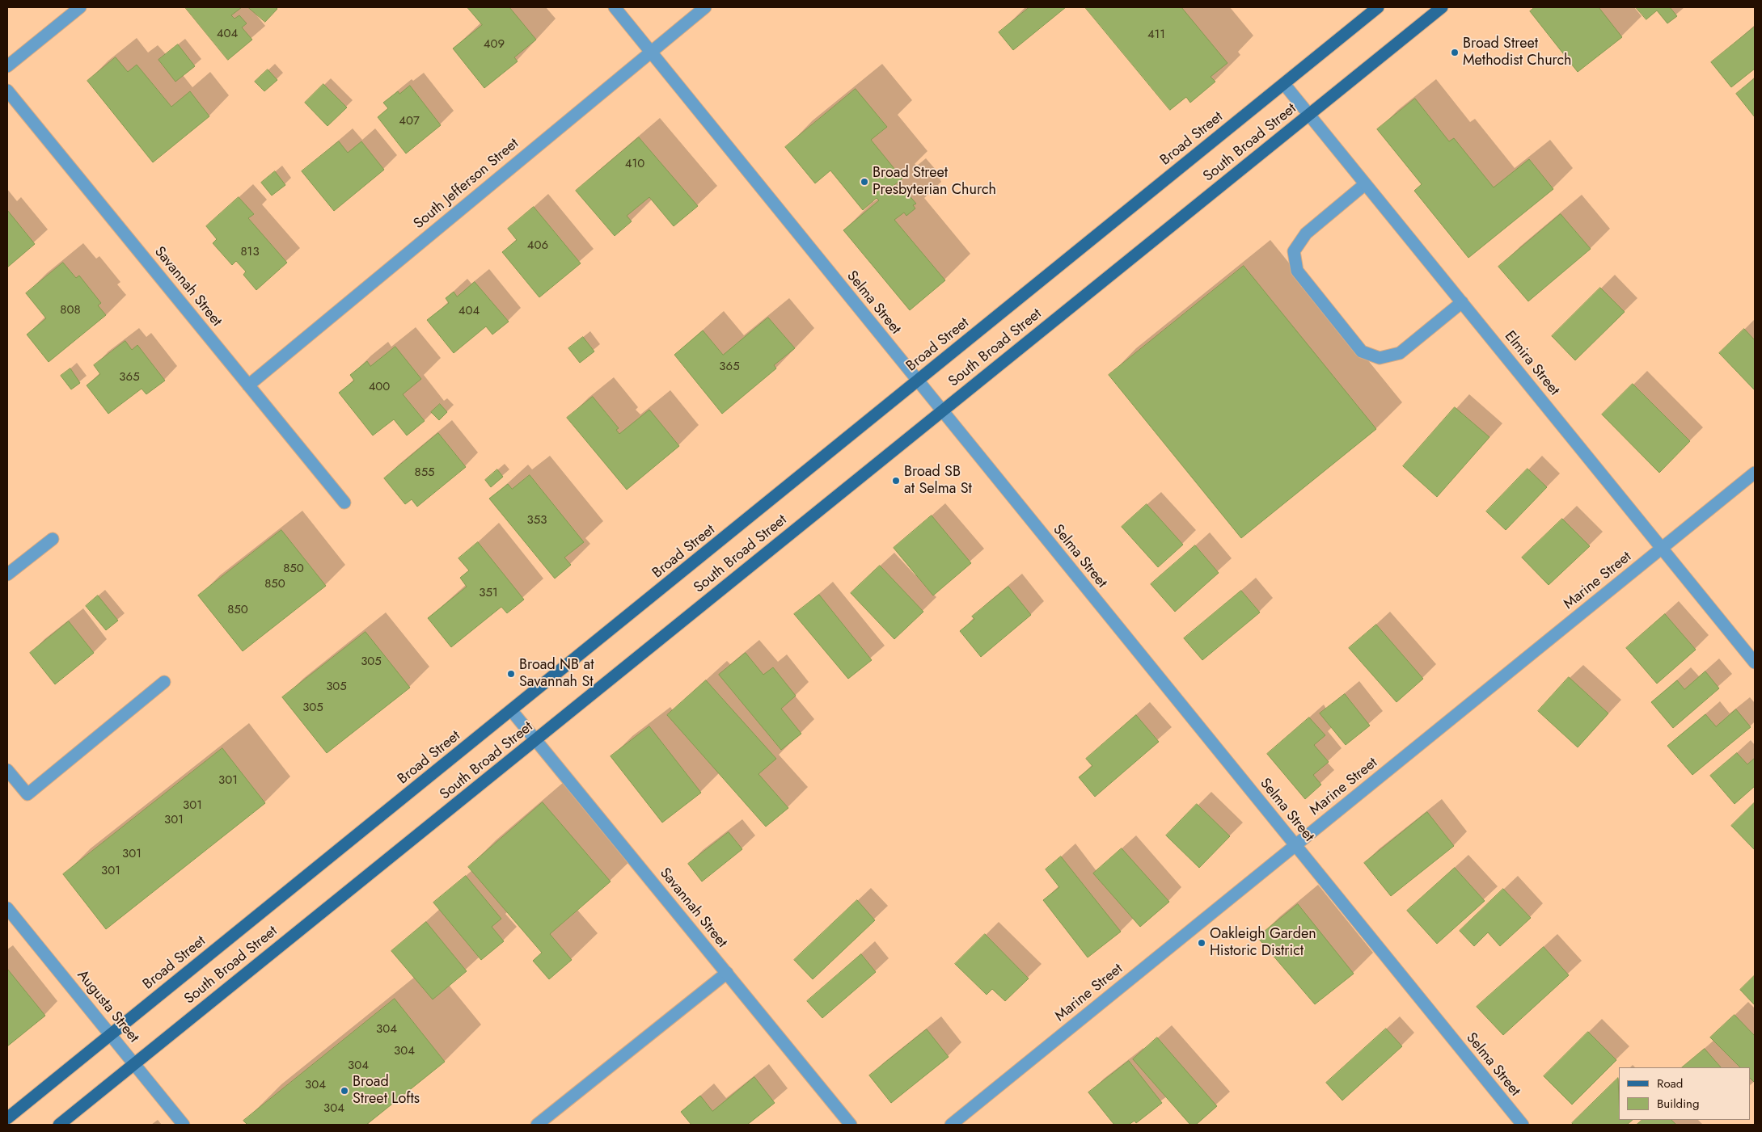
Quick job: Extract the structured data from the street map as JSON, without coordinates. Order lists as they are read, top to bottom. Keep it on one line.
{"streets":{"main road":["Broad Street","South Broad Street"],"street":["South Jefferson Street","Savannah Street","Selma Street","Elmira Street","Marine Street","Augusta Street"]},"crossings":[["Broad Street","Savannah Street"],["Broad Street","Selma Street"],["Broad Street","Elmira Street"],["Broad Street","Augusta Street"],["South Broad Street","Savannah Street"],["South Broad Street","Selma Street"],["South Broad Street","Elmira Street"],["South Broad Street","Augusta Street"],["South Jefferson Street","Savannah Street"],["South Jefferson Street","Selma Street"],["Selma Street","Marine Street"],["Elmira Street","Marine Street"]],"places":["Broad Street Methodist Church","Broad Street Presbyterian Church","Broad SB at Selma St","Broad NB at Savannah St","Oakleigh Garden Historic District","Broad Street Lofts"],"house_numbers":["404","411","409","407","410","406","813","808","404","365","365","400","855","353","850","850","351","850","305","305","305","301","301","301","301","301","304","304","304","304","304"],"legend":["Road","Building"]}
